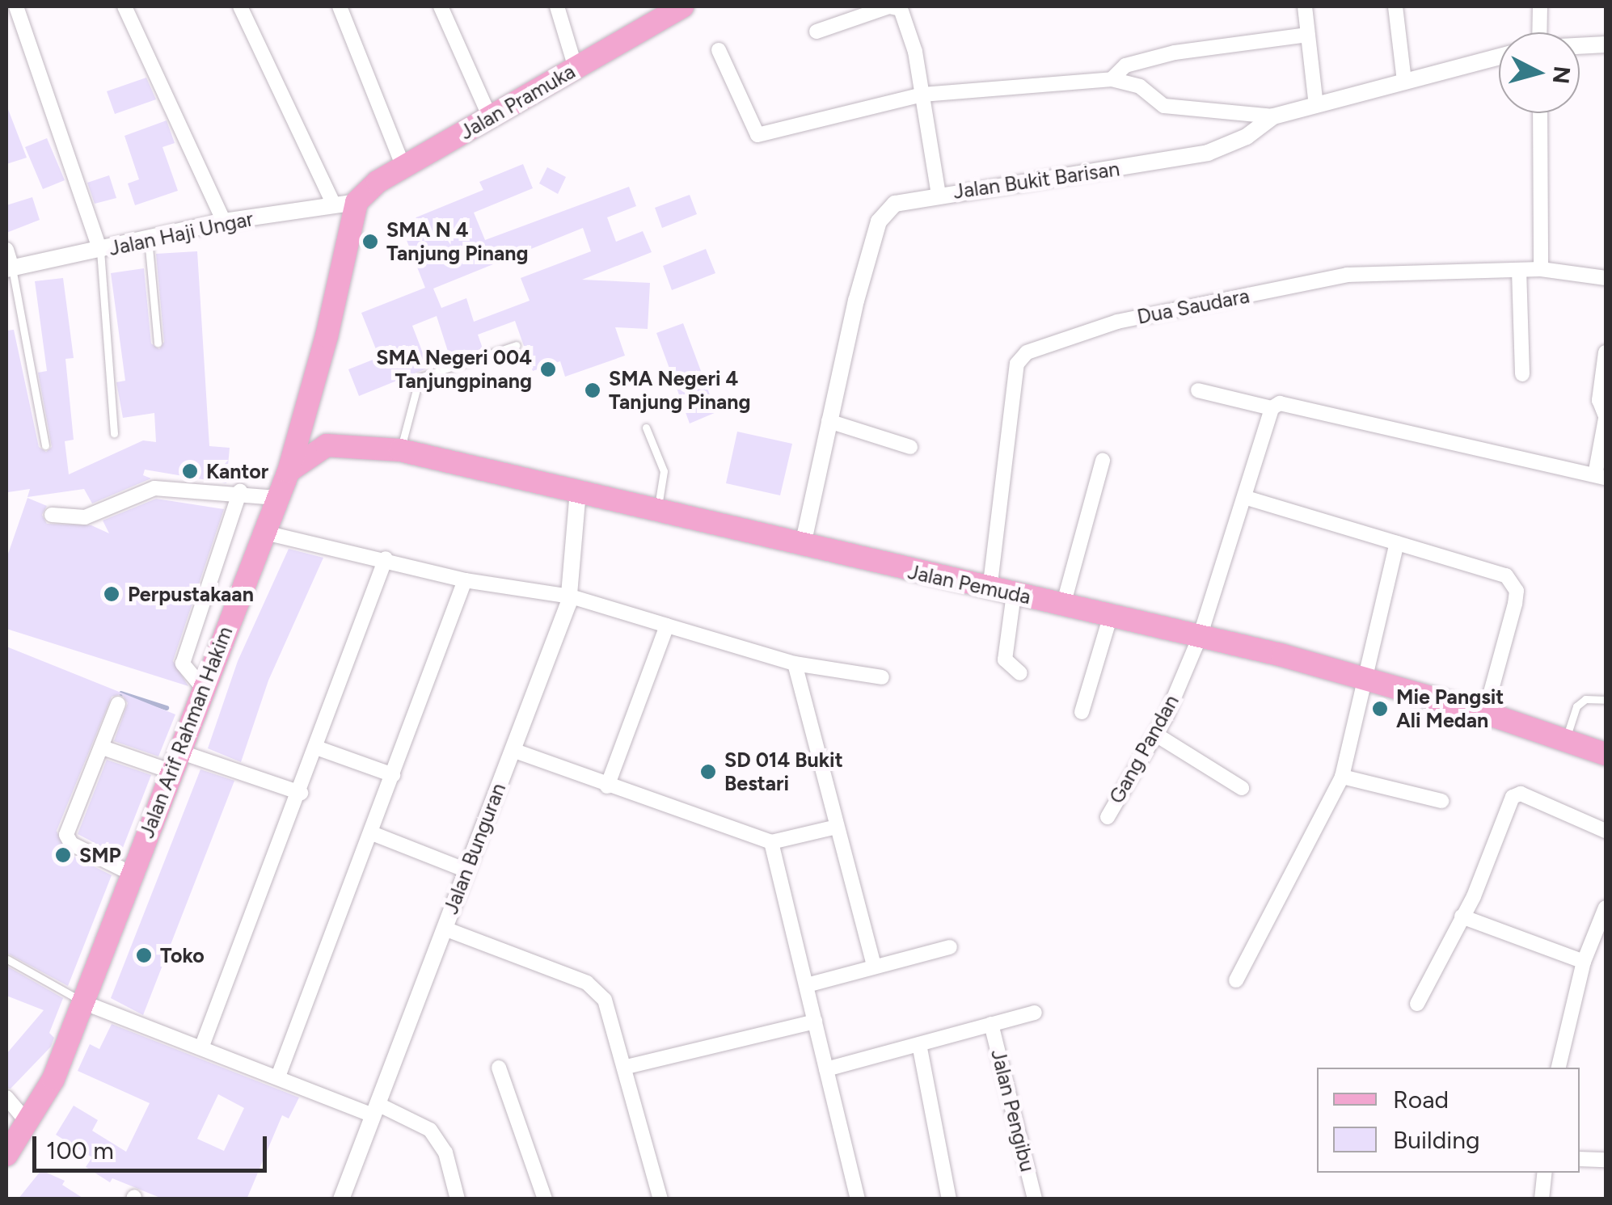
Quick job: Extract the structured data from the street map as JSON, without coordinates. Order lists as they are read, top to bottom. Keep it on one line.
{"streets":{"main road":["Jalan Pramuka","Jalan Pemuda","Jalan Arif Rahman Hakim"],"street":["Jalan Bukit Barisan","Jalan Haji Ungar","Dua Saudara","Gang Pandan","Jalan Bunguran","Jalan Pengibu"]},"crossings":[["Jalan Pramuka","Jalan Haji Ungar"],["Jalan Pramuka","Jalan Arif Rahman Hakim"],["Jalan Bukit Barisan","Jalan Pemuda"],["Jalan Haji Ungar","Jalan Arif Rahman Hakim"],["Dua Saudara","Jalan Pemuda"],["Jalan Pemuda","Gang Pandan"],["Jalan Pemuda","Jalan Bunguran"]],"places":["SMA N 4 Tanjung Pinang","SMA Negeri 004 Tanjungpinang","SMA Negeri 4 Tanjung Pinang","Kantor","Perpustakaan","Mie Pangsit Ali Medan","SD 014 Bukit Bestari","SMP","Toko"],"legend":["Road","Building"],"scale_bar":"100 m","north":"right"}
